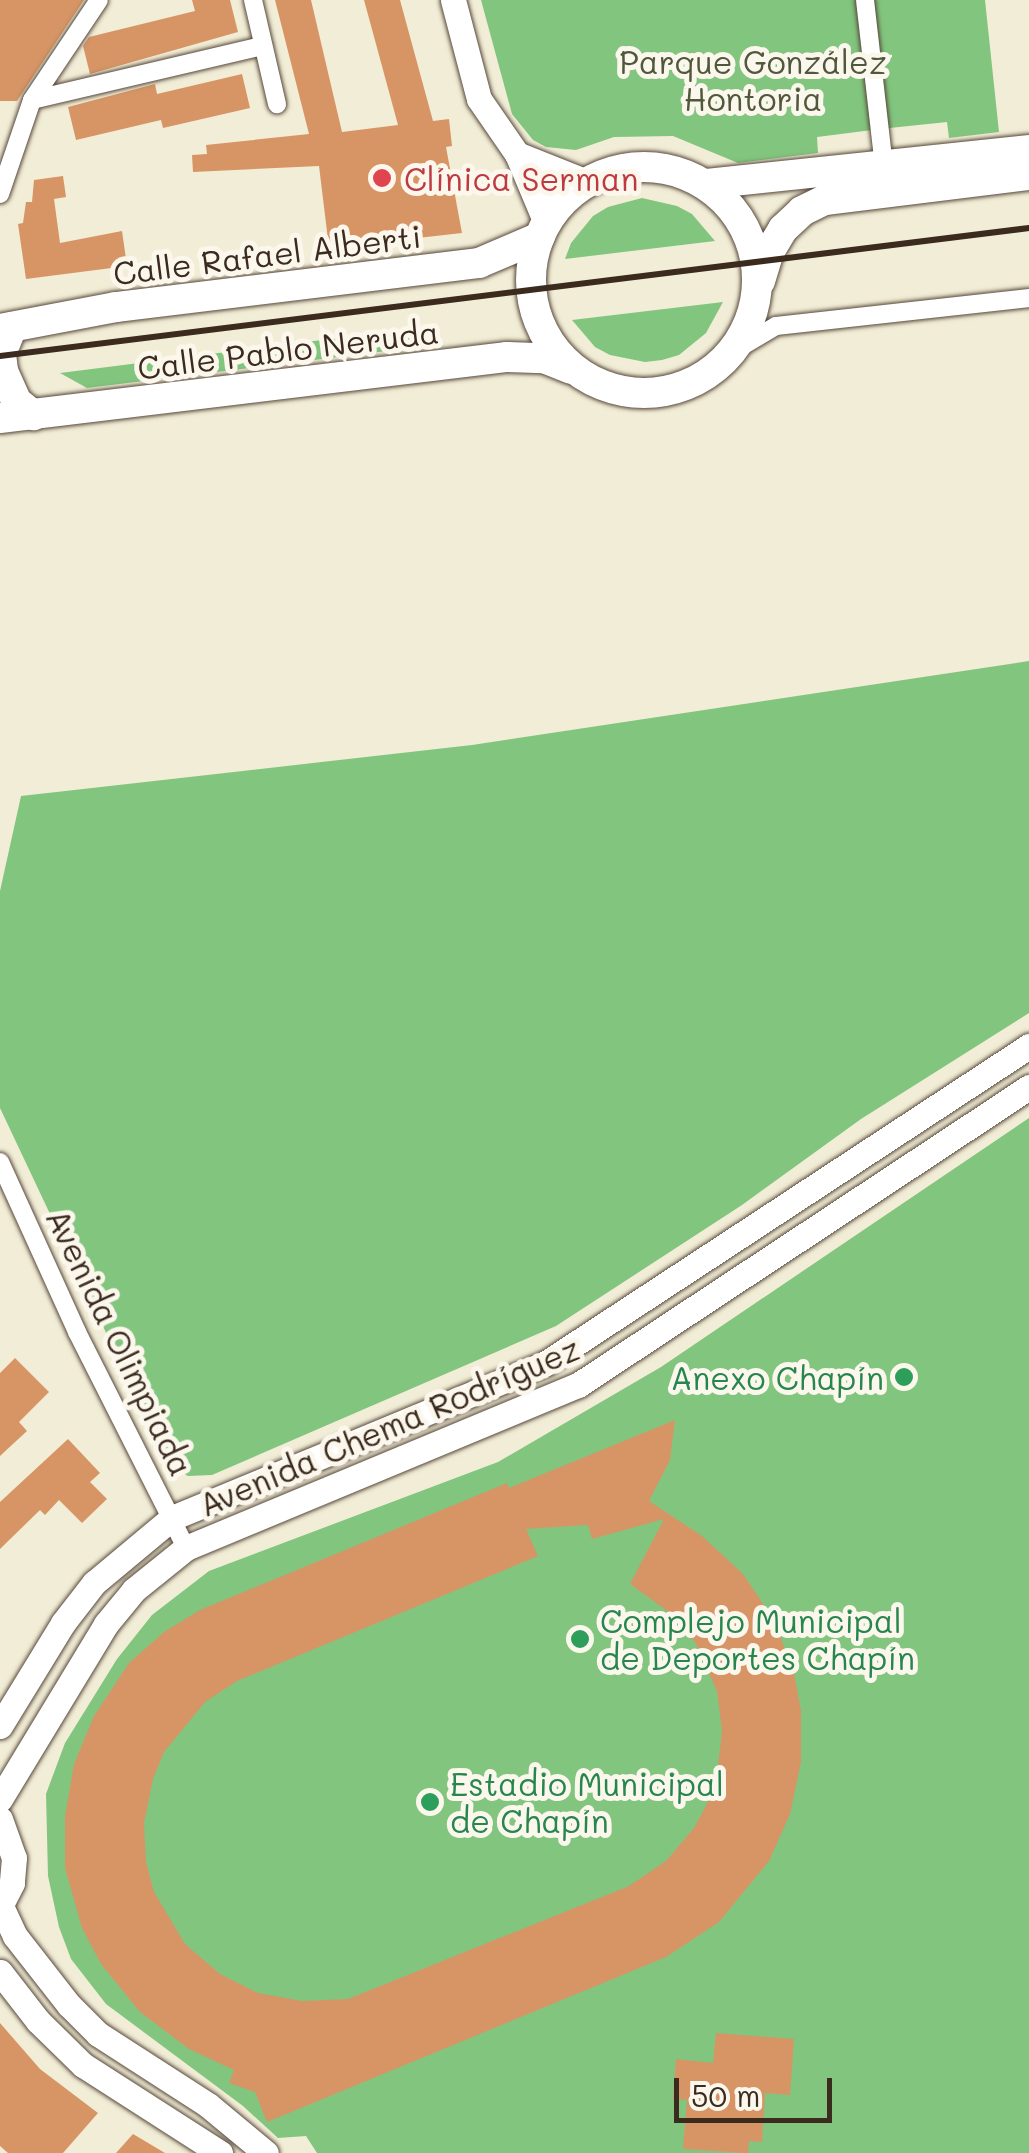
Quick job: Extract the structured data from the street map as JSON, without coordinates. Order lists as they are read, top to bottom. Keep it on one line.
{"streets":{"main road":["Calle Rafael Alberti","Calle Pablo Neruda","Avenida Chema Rodríguez"],"street":["Avenida Olimpiada"]},"crossings":[["Calle Rafael Alberti","Calle Pablo Neruda"],["Avenida Olimpiada","Avenida Chema Rodríguez"]],"parks":["Parque González Hontoria"],"places":["Clínica Serman","Anexo Chapín","Complejo Municipal de Deportes Chapín","Estadio Municipal de Chapín"],"scale_bar":"50 m"}
